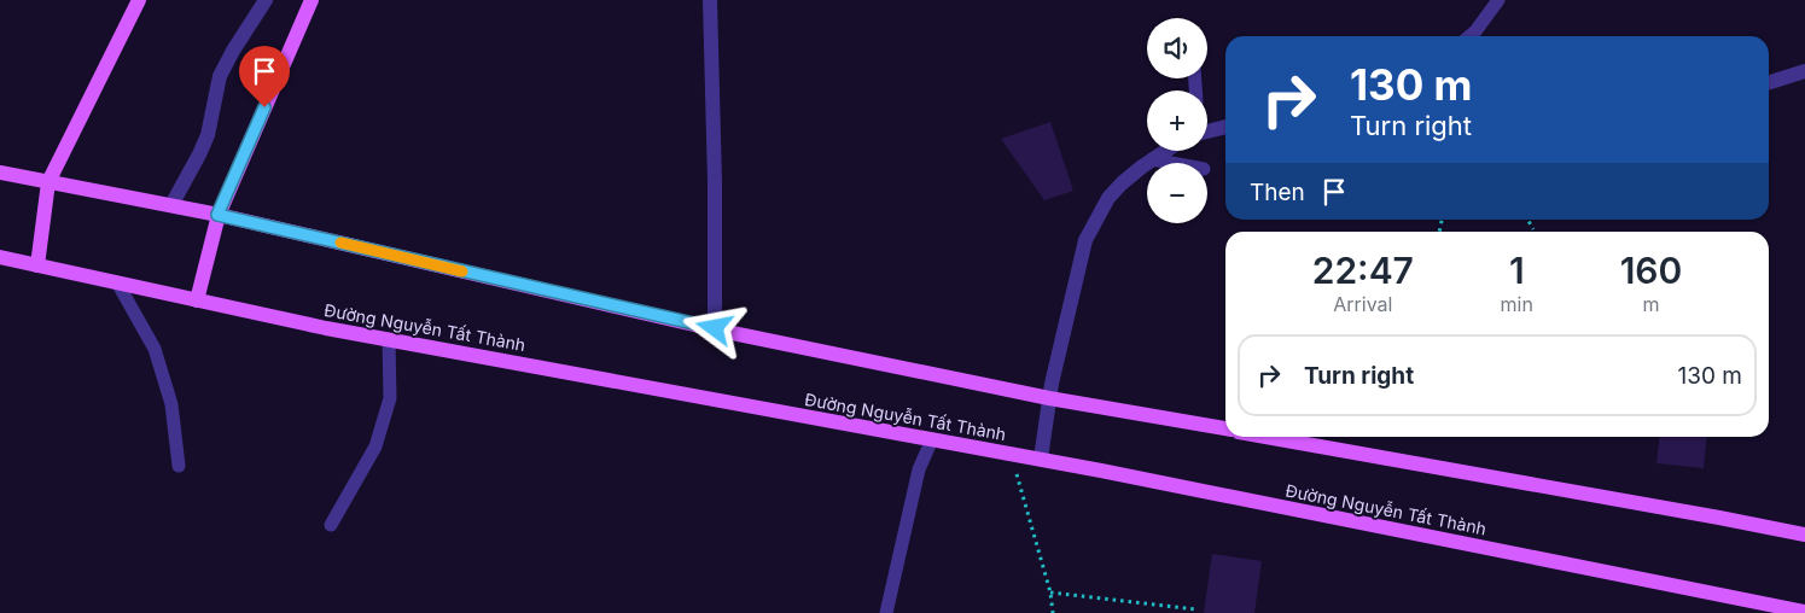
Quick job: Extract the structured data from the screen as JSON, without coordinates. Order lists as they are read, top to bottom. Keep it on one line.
{"streets":{"main road":["Đường Nguyễn Tất Thành"]},"page":{"map_buttons":["+","−"],"turn":["130 m","Turn right"],"then":"Then","eta":["22:47","Arrival","1","min","160","m"],"list":[{"name":"Turn right","value":"130 m"}]}}
